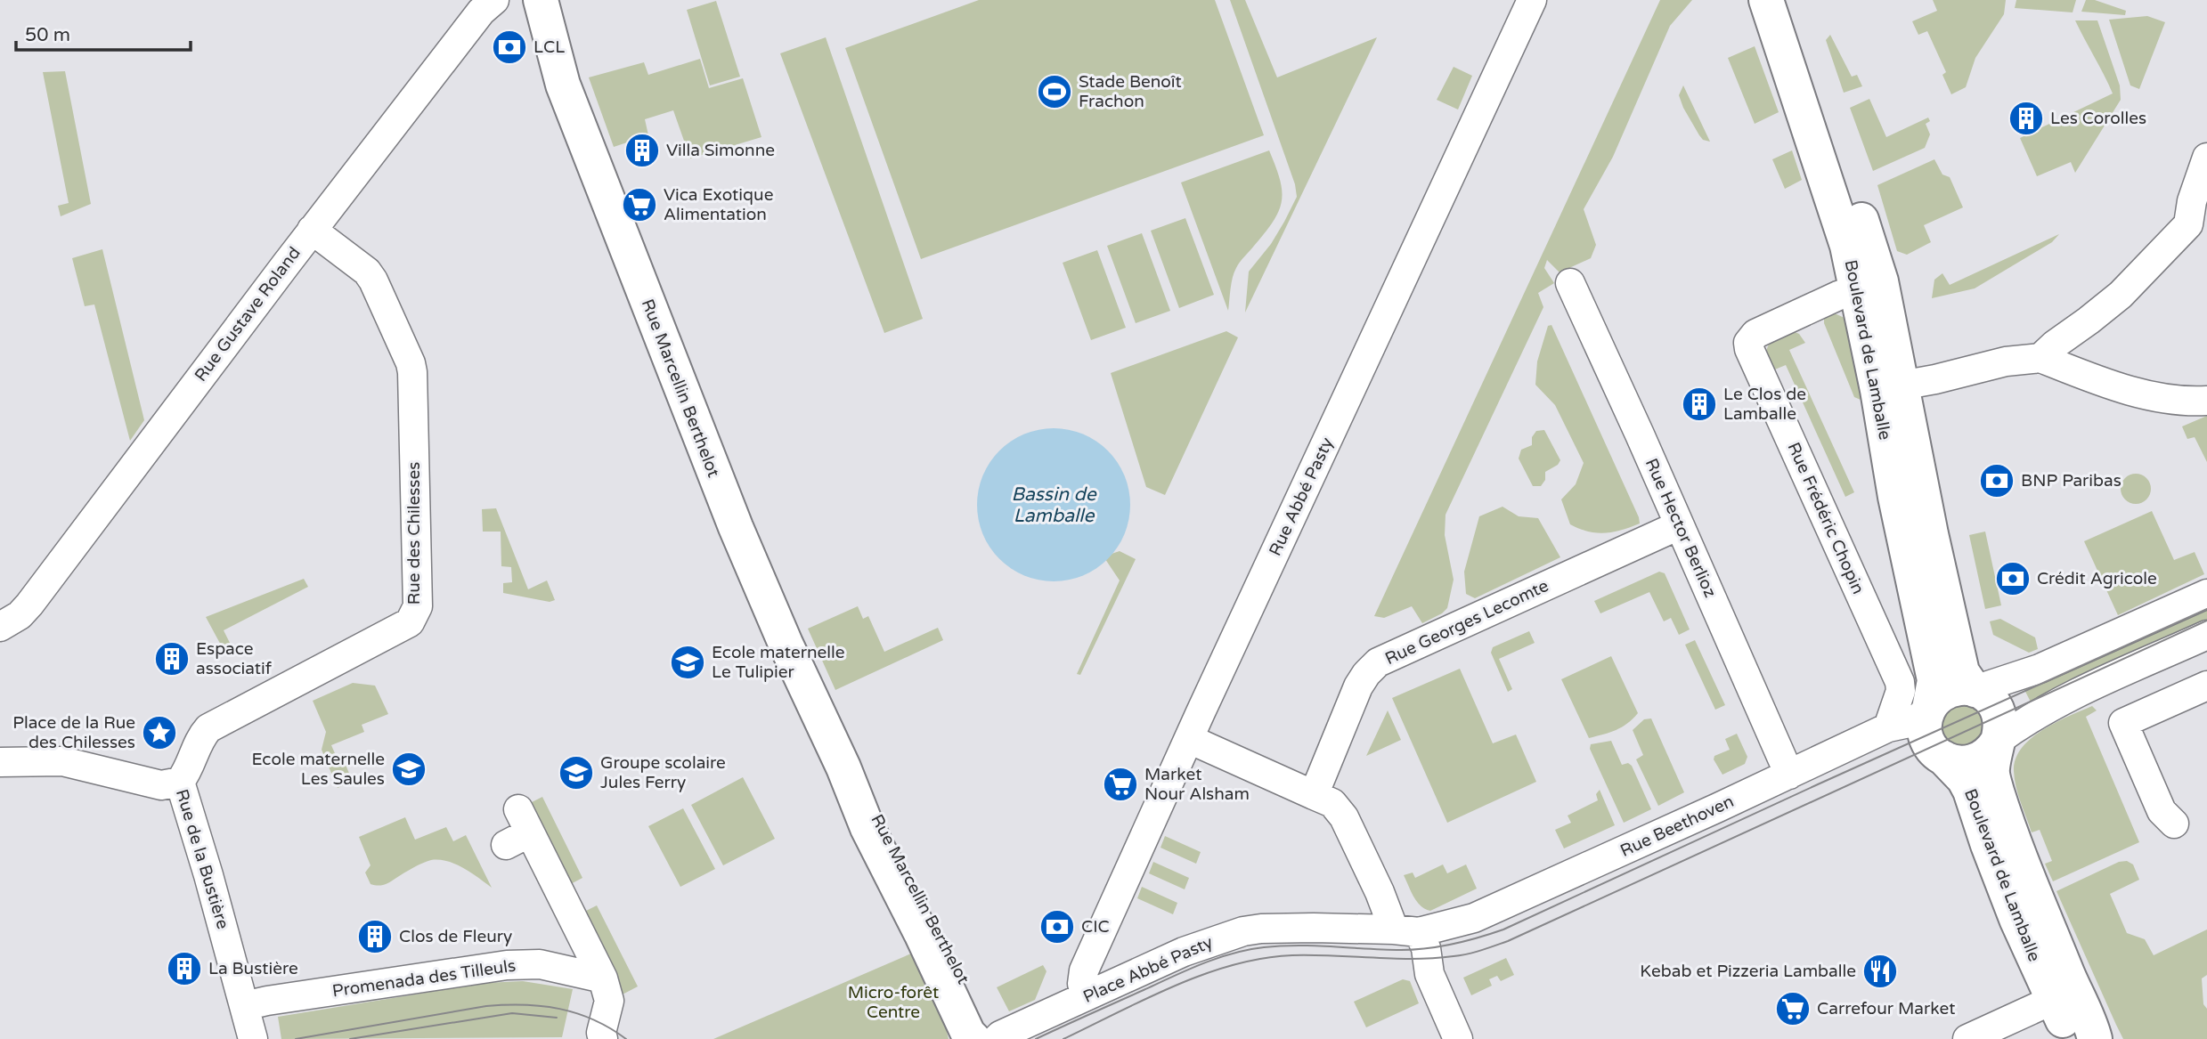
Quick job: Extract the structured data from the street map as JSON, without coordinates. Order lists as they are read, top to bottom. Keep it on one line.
{"streets":{"street":["Rue Gustave Roland","Boulevard de Lamballe","Rue Marcellin Berthelot","Rue Abbé Pasty","Rue Frédéric Chopin","Rue Hector Berlioz","Rue des Chilesses","Rue Georges Lecomte","Rue Beethoven","Rue de la Bustière","Place Abbé Pasty","Promenada des Tilleuls"]},"crossings":[["Rue Gustave Roland","Rue des Chilesses"],["Boulevard de Lamballe","Rue Frédéric Chopin"],["Boulevard de Lamballe","Rue Beethoven"],["Rue Marcellin Berthelot","Place Abbé Pasty"],["Rue Abbé Pasty","Place Abbé Pasty"],["Rue Frédéric Chopin","Rue Beethoven"],["Rue Hector Berlioz","Rue Georges Lecomte"],["Rue Hector Berlioz","Rue Beethoven"],["Rue des Chilesses","Rue de la Bustière"],["Rue Beethoven","Place Abbé Pasty"],["Rue de la Bustière","Promenada des Tilleuls"]],"water":["Bassin de Lamballe"],"parks":["Micro-forêt Centre"],"places":{"bank":["LCL","BNP Paribas","Crédit Agricole","CIC"],"sports":["Stade Benoît Frachon"],"building":["Les Corolles","Villa Simonne","Le Clos de Lamballe","Espace associatif","Clos de Fleury","La Bustière"],"supermarket":["Vica Exotique Alimentation","Market Nour Alsham","Carrefour Market"],"school or university":["Ecole maternelle Le Tulipier","Ecole maternelle Les Saules","Groupe scolaire Jules Ferry"],"place":["Place de la Rue des Chilesses"],"restaurant":["Kebab et Pizzeria Lamballe"]},"scale_bar":"50 m"}
